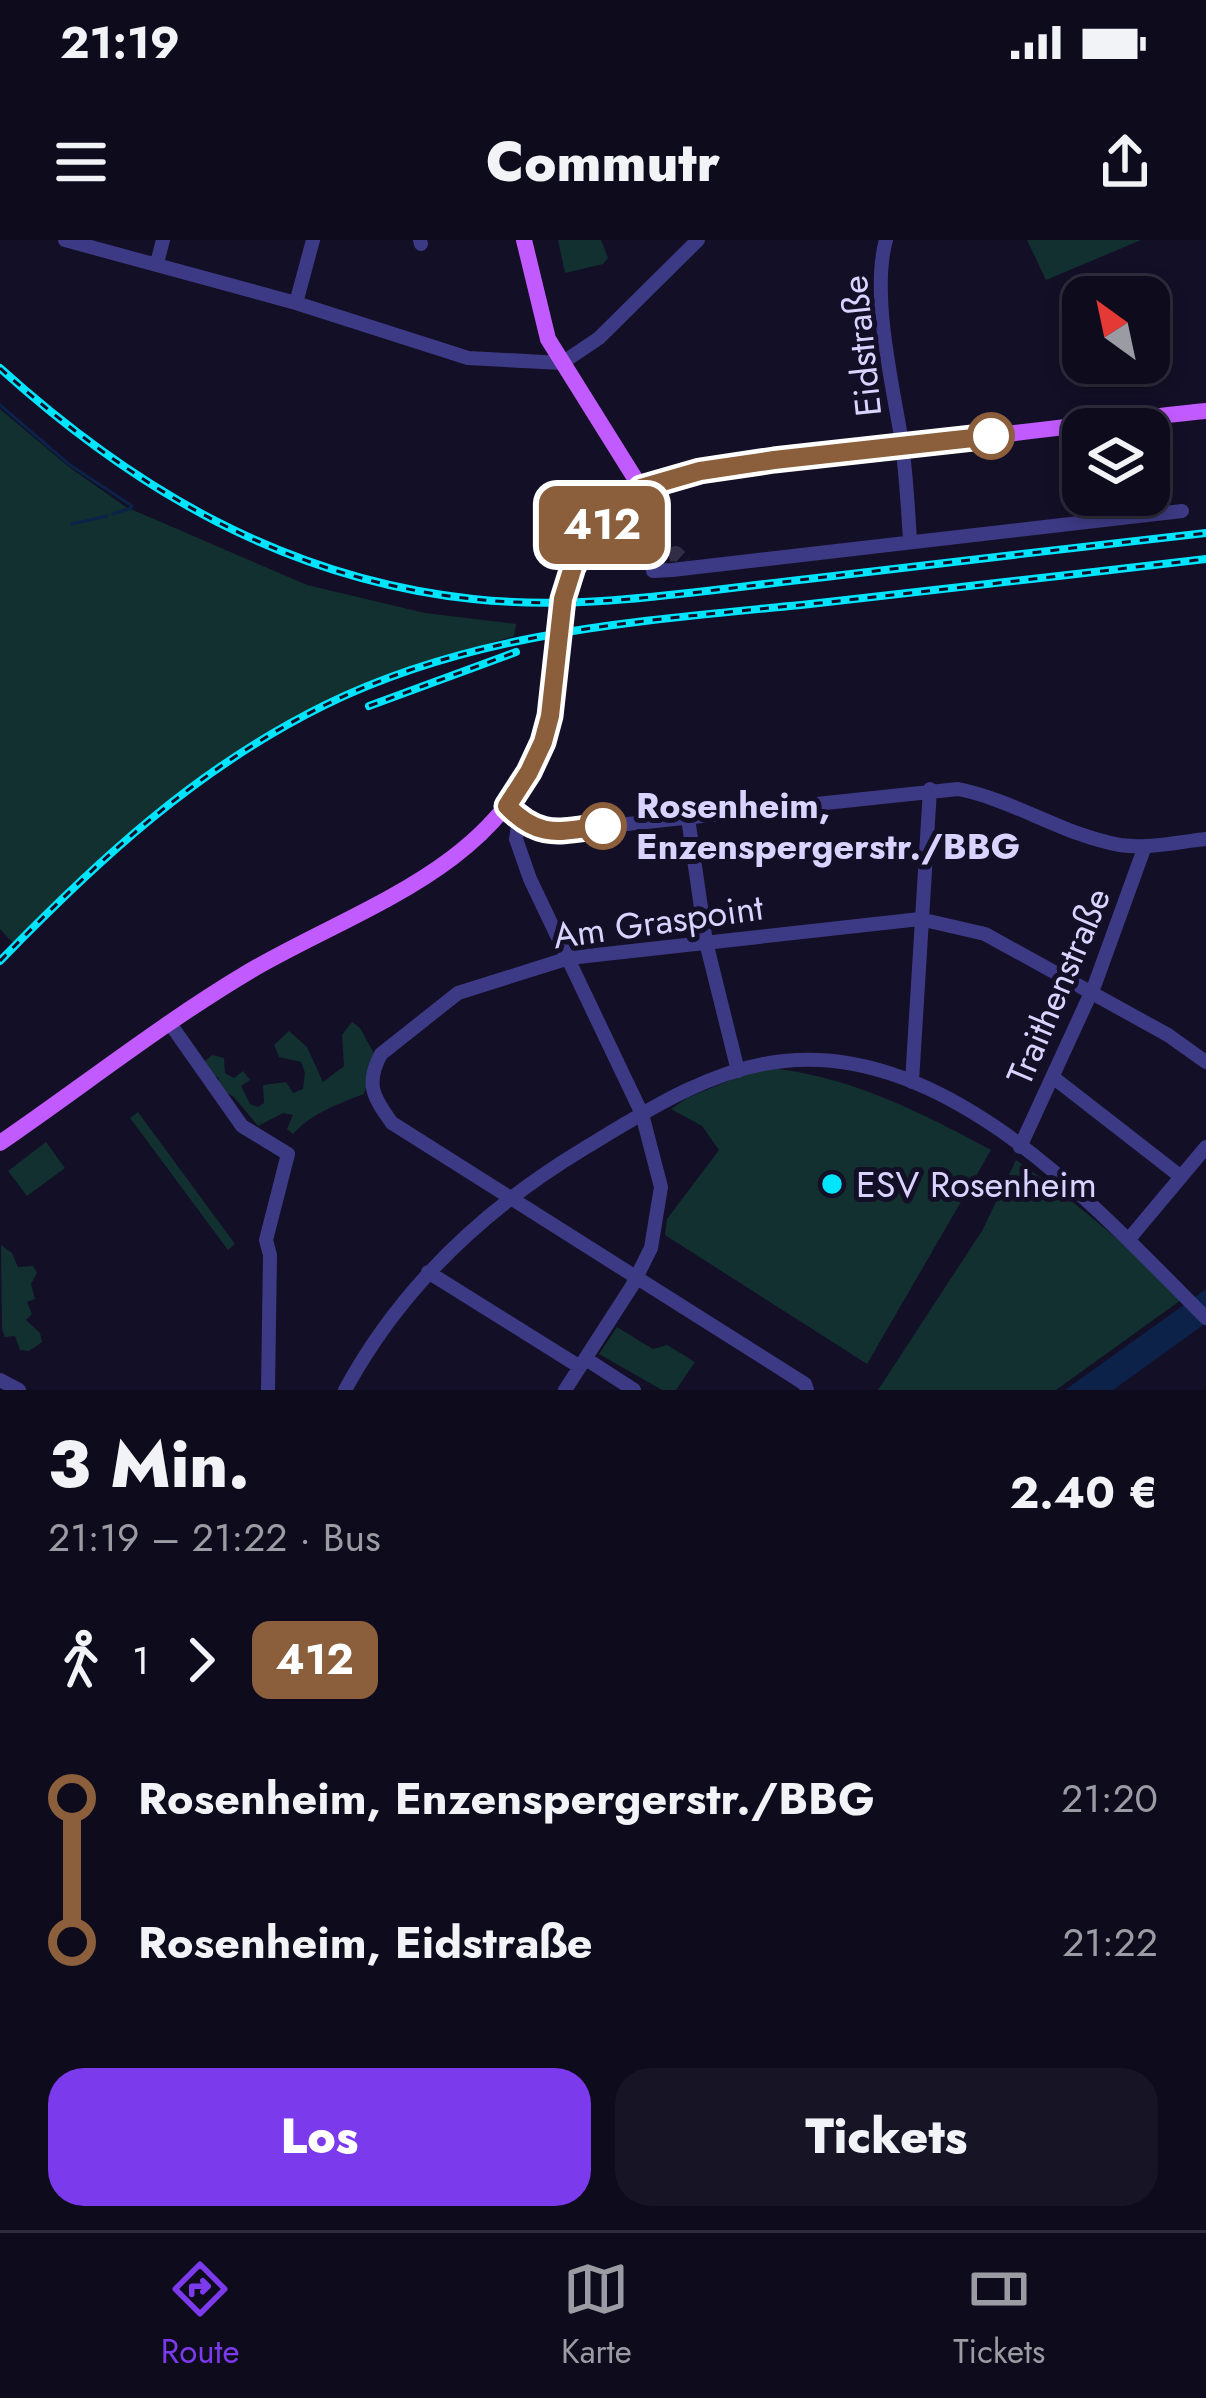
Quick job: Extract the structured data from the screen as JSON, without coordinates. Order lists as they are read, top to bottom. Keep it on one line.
{"streets":{"street":["Eidstraße","Am Graspoint","Traithenstraße"]},"crossings":[["Am Graspoint","Traithenstraße"]],"places":["Rosenheim, Enzenspergerstr./BBG","ESV Rosenheim"],"lines":["bus line 412"],"north":"top left","page":{"status":"21:19","header":"Commutr","on_map":"412","heading":["3 Min.","21:19 – 21:22 · Bus","2.40 €"],"legs":["1","412"],"list":[{"name":"Rosenheim, Enzenspergerstr./BBG","value":"21:20"},{"name":"Rosenheim, Eidstraße","value":"21:22"}],"buttons":["Los","Tickets"],"tabs":["Route","Karte","Tickets"]}}
